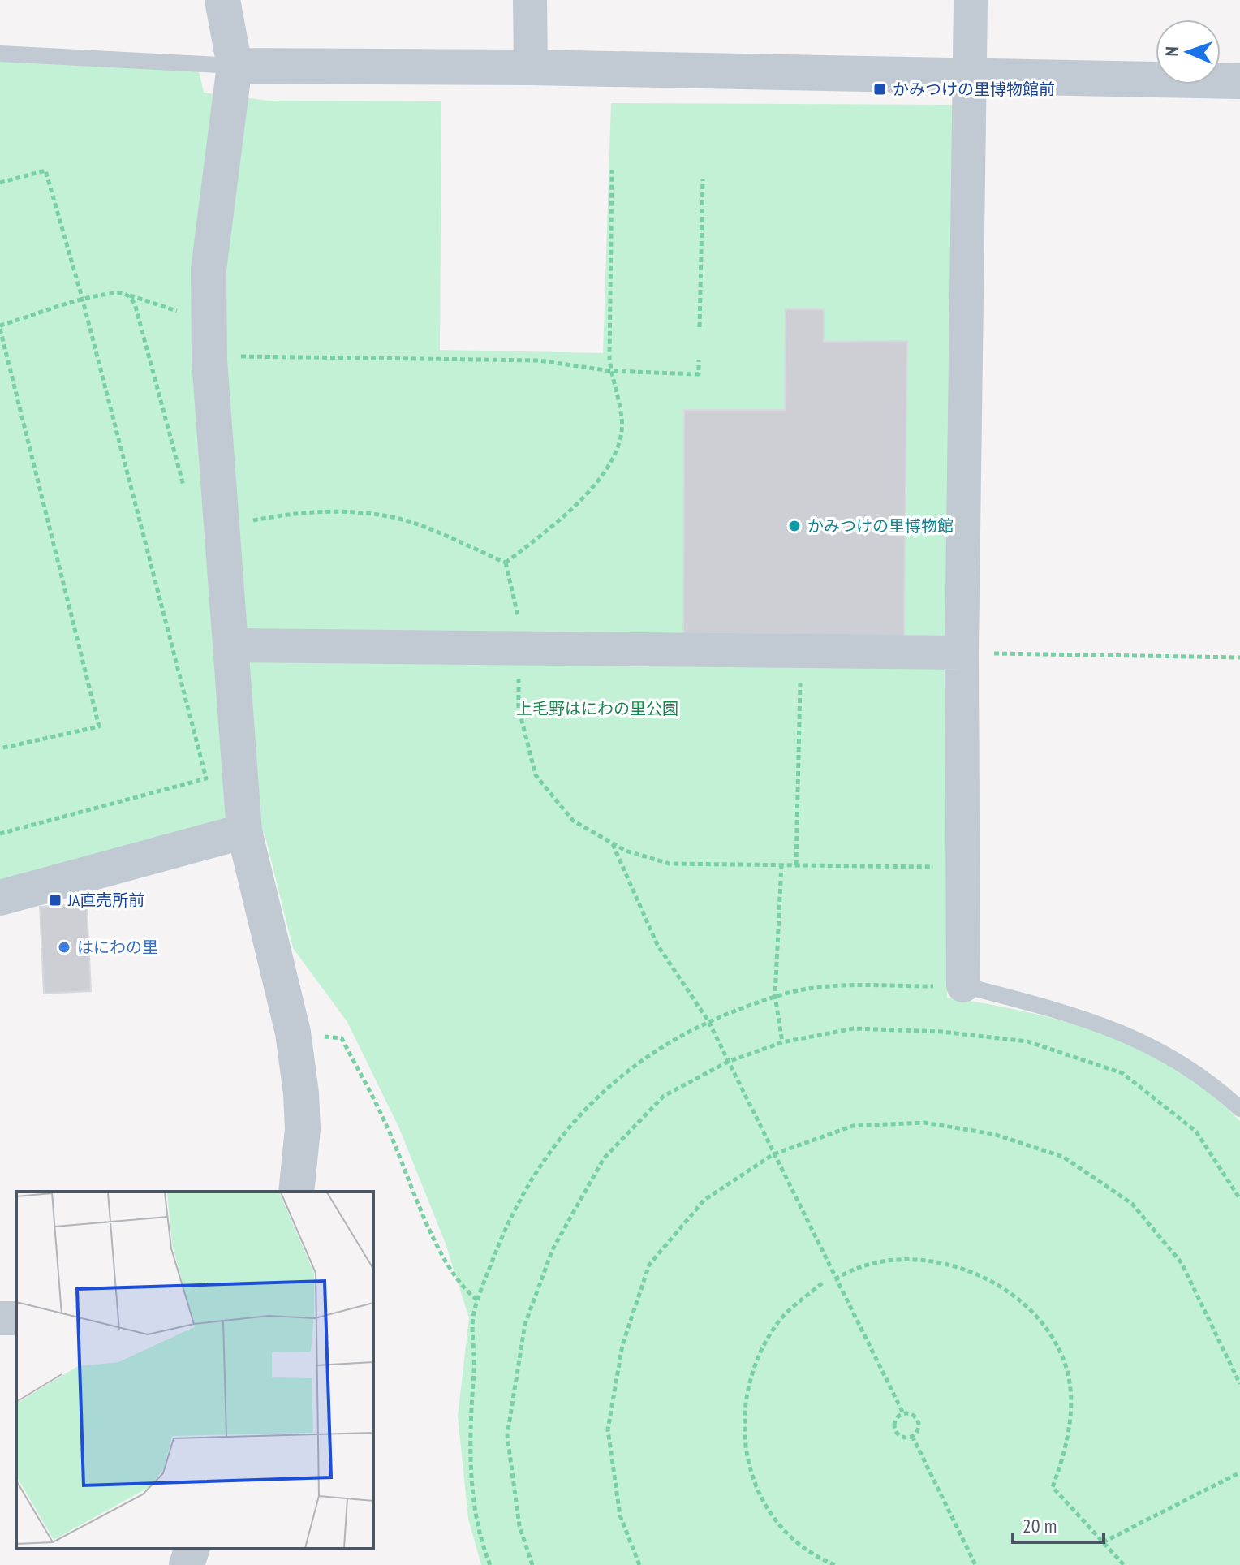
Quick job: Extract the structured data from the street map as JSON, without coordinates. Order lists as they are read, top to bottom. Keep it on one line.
{"parks":["上毛野はにわの里公園"],"places":{"transit":["かみつけの里博物館前","JA直売所前"],"other":["かみつけの里博物館","はにわの里"]},"scale_bar":"20 m","north":"left"}
